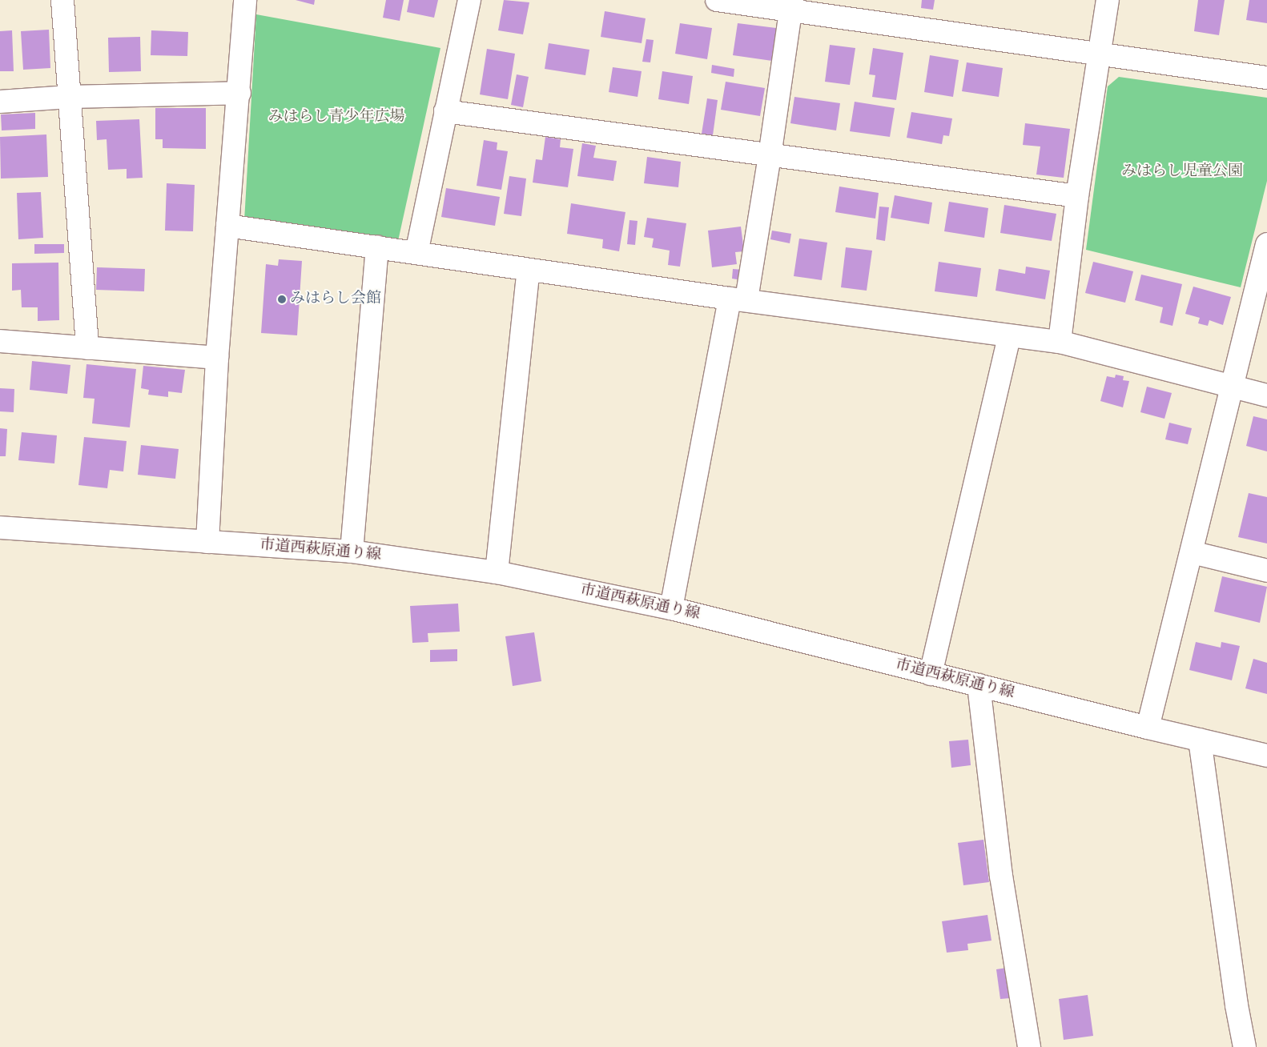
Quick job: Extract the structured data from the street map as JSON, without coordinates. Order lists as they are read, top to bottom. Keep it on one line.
{"streets":{"street":["市道西萩原通り線"]},"parks":["みはらし青少年広場","みはらし児童公園"],"places":["みはらし会館"]}
